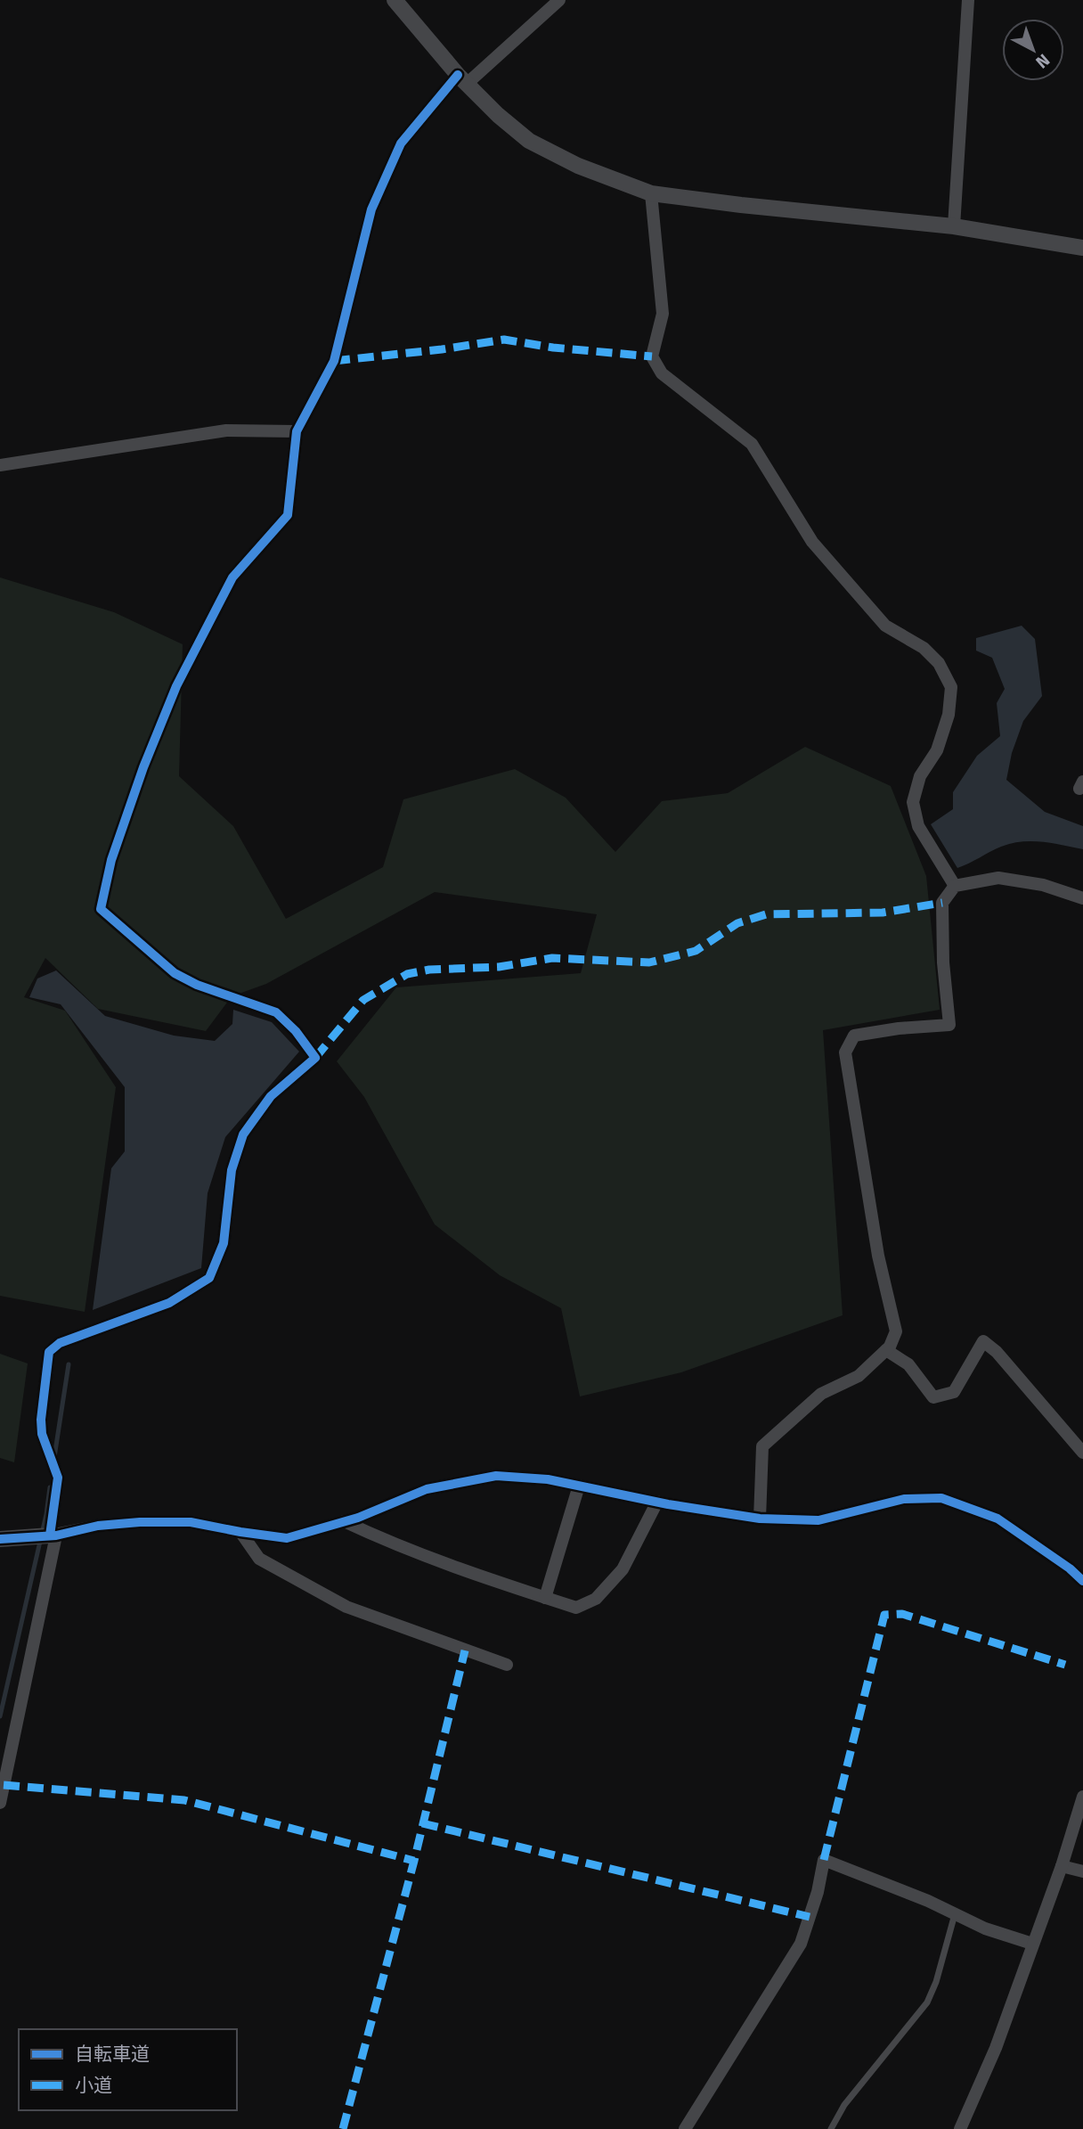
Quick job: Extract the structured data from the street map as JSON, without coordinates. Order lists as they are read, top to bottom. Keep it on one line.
{"legend":["自転車道","小道"],"north":"bottom right"}
